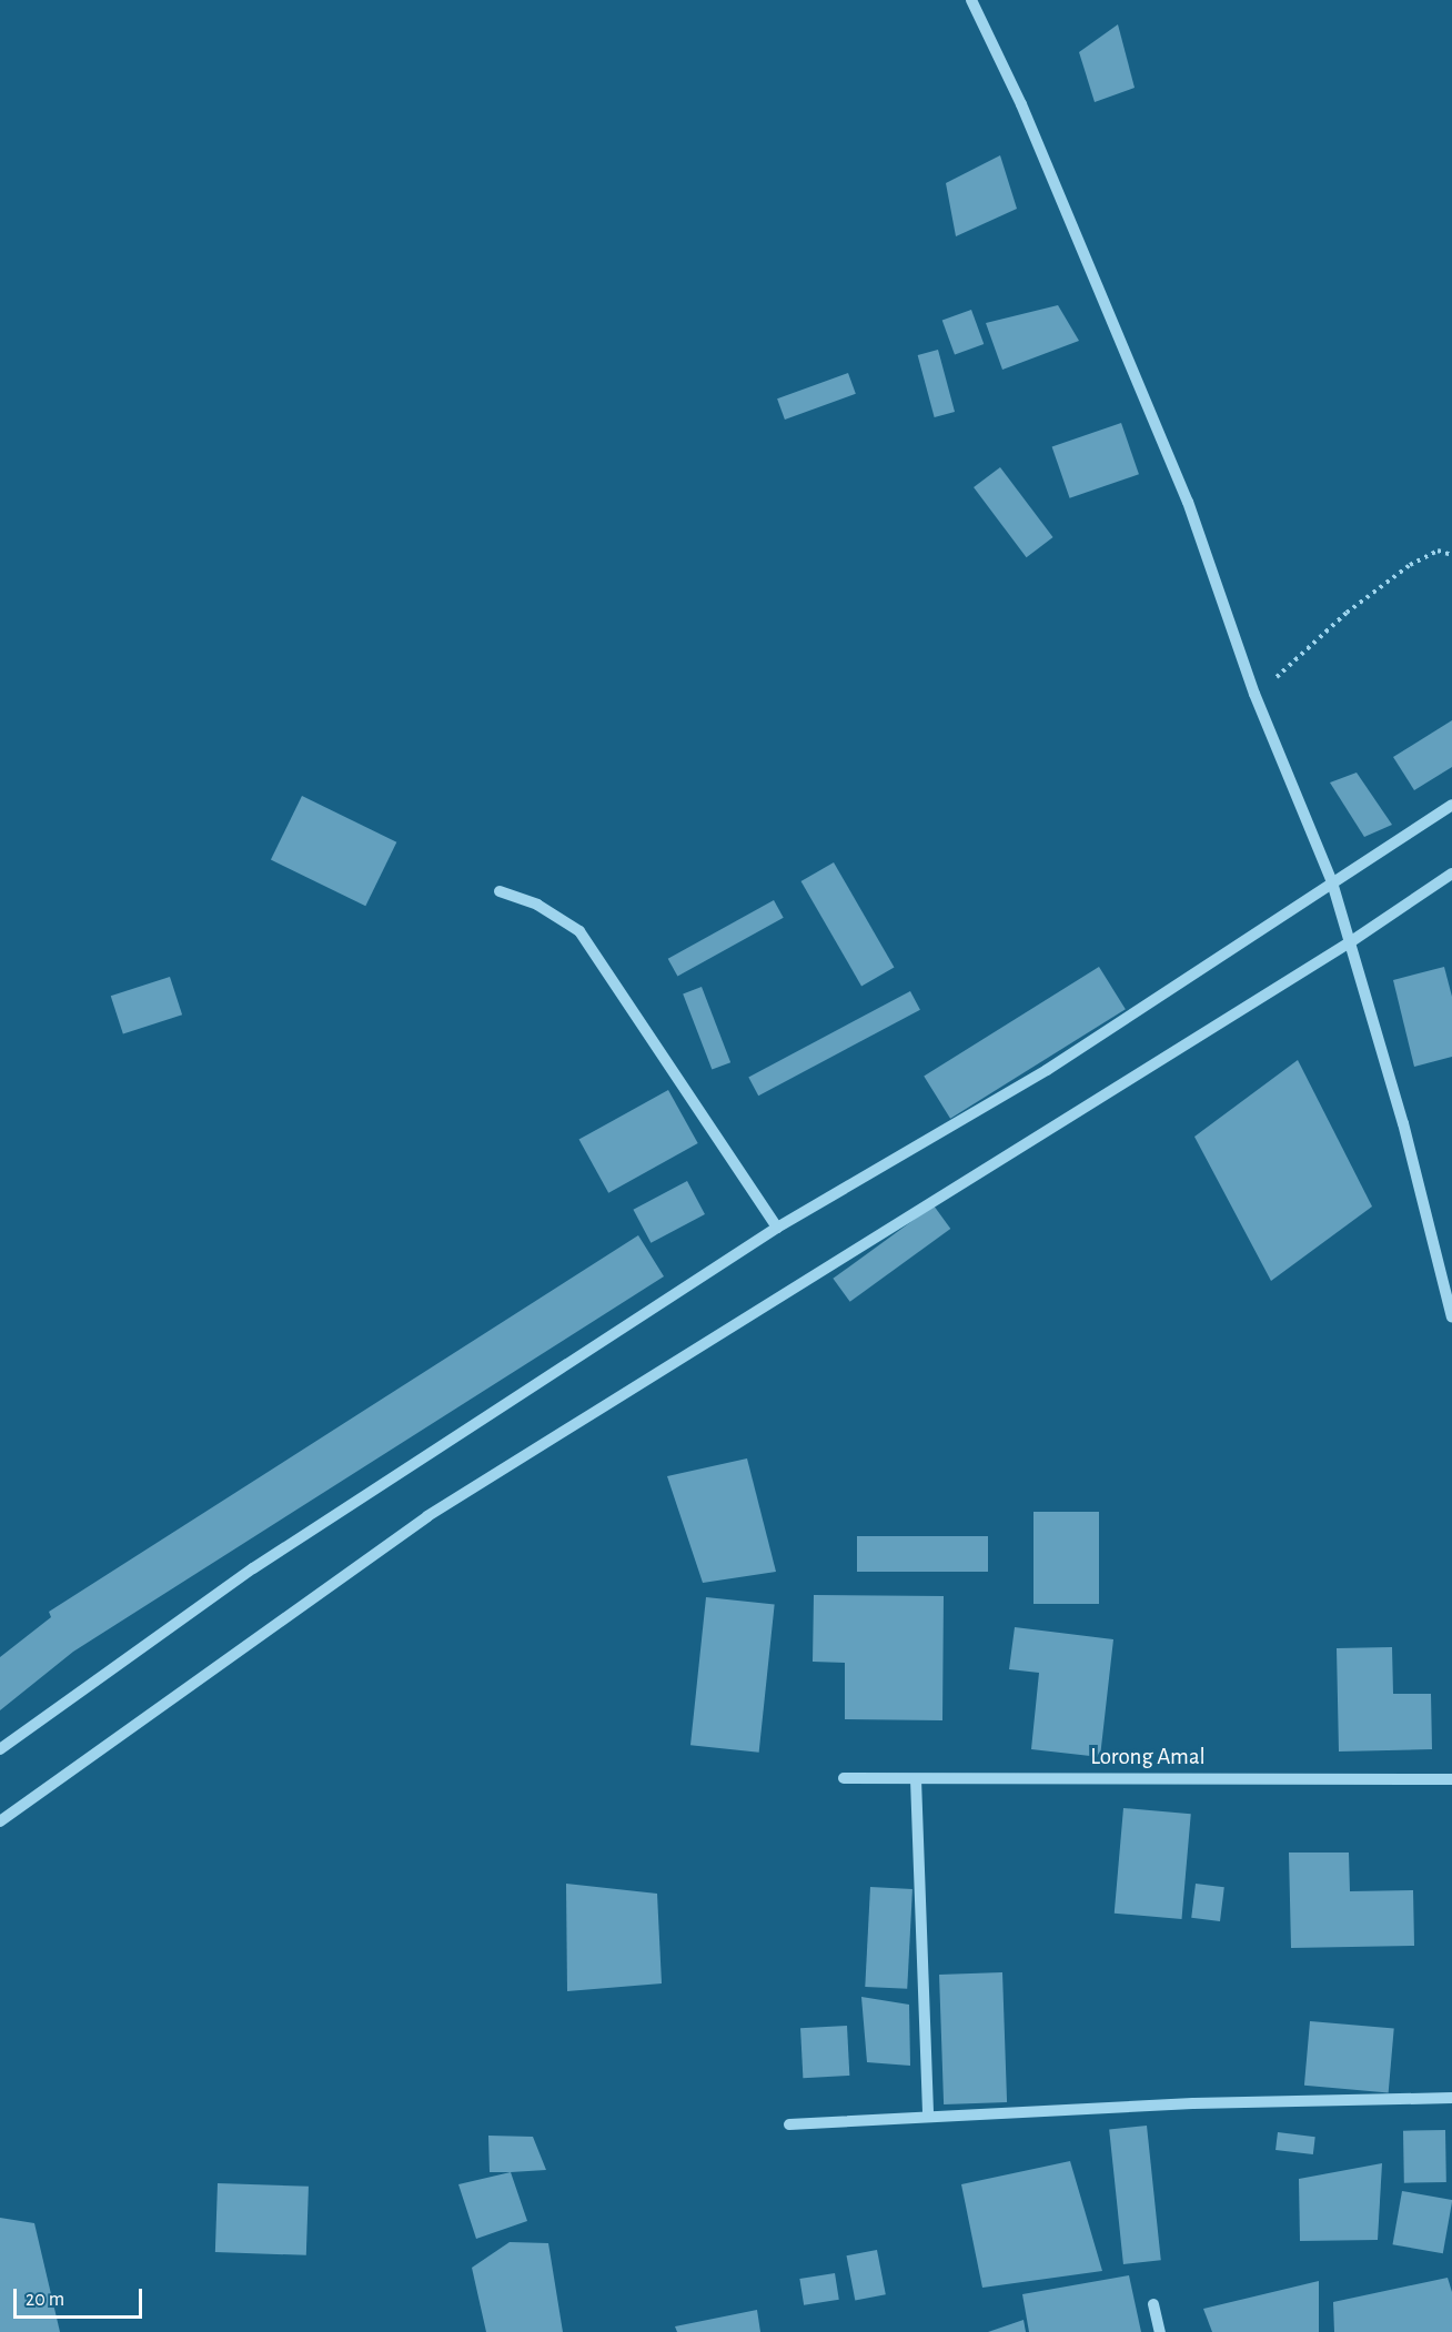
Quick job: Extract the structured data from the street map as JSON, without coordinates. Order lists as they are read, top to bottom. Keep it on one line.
{"streets":{"street":["Lorong Amal"]},"scale_bar":"20 m"}
